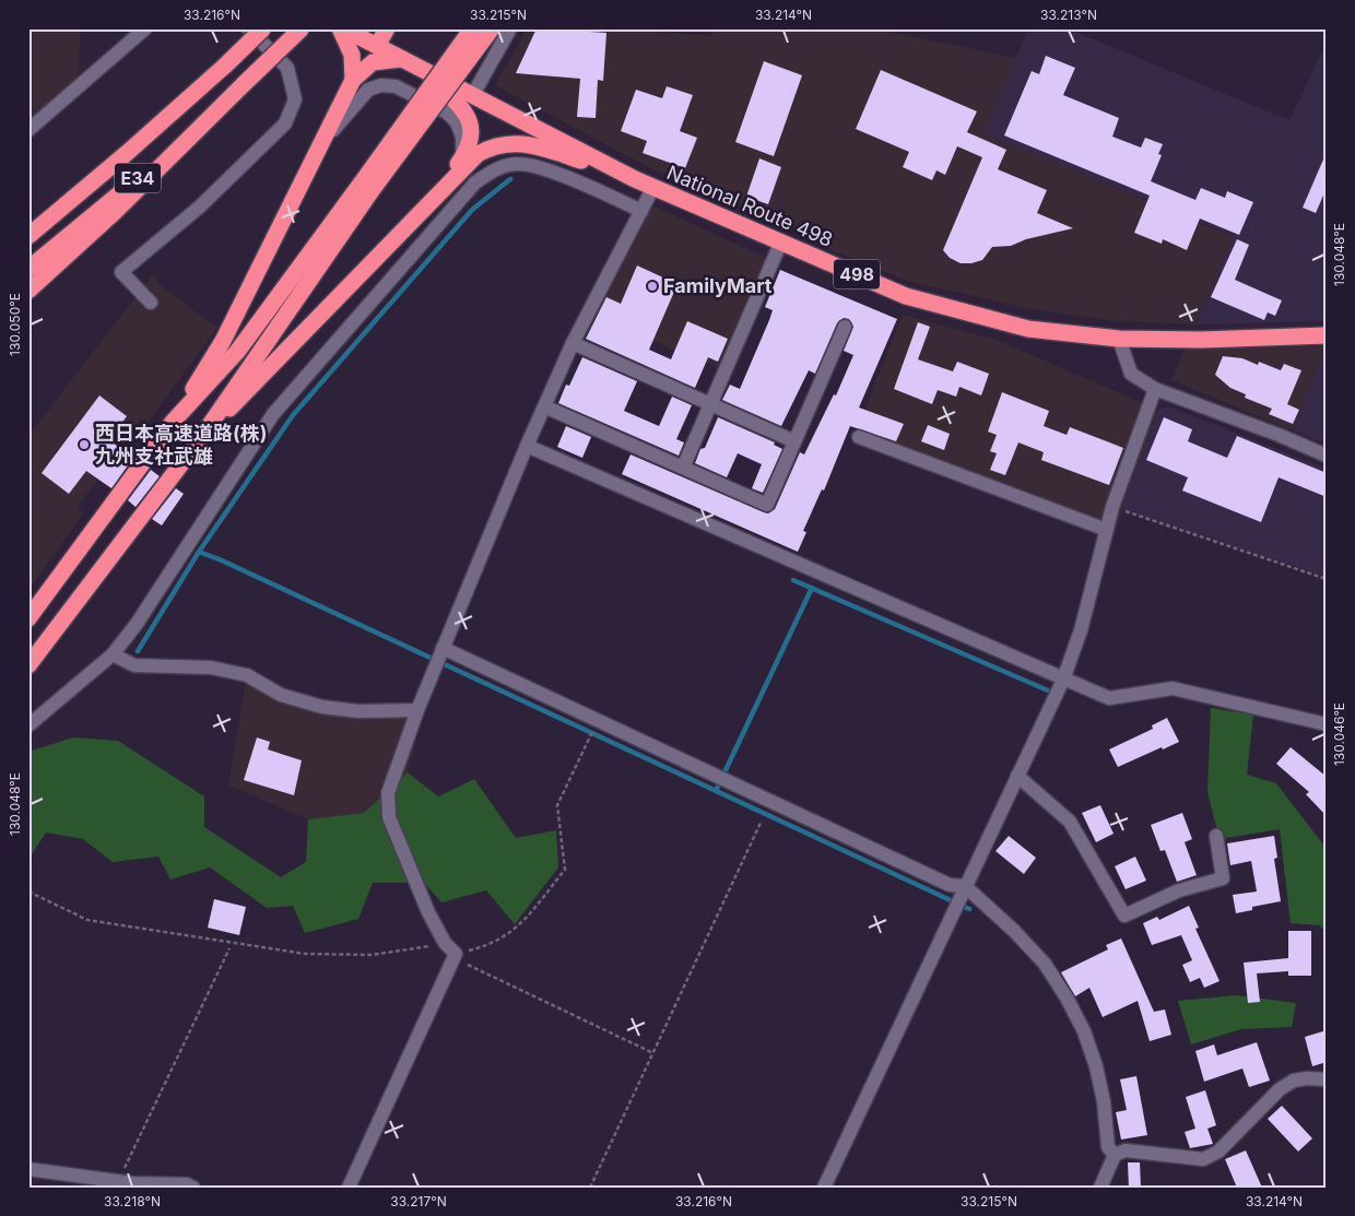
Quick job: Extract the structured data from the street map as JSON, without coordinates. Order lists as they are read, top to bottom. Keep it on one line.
{"streets":{"highway":["E34","National Route 498","498"]},"places":["FamilyMart","西日本高速道路(株) 九州支社武雄"],"coordinates":["33.216°N","33.215°N","33.214°N","33.213°N","130.048°E","130.050°E","130.046°E","33.218°N","33.217°N"]}
